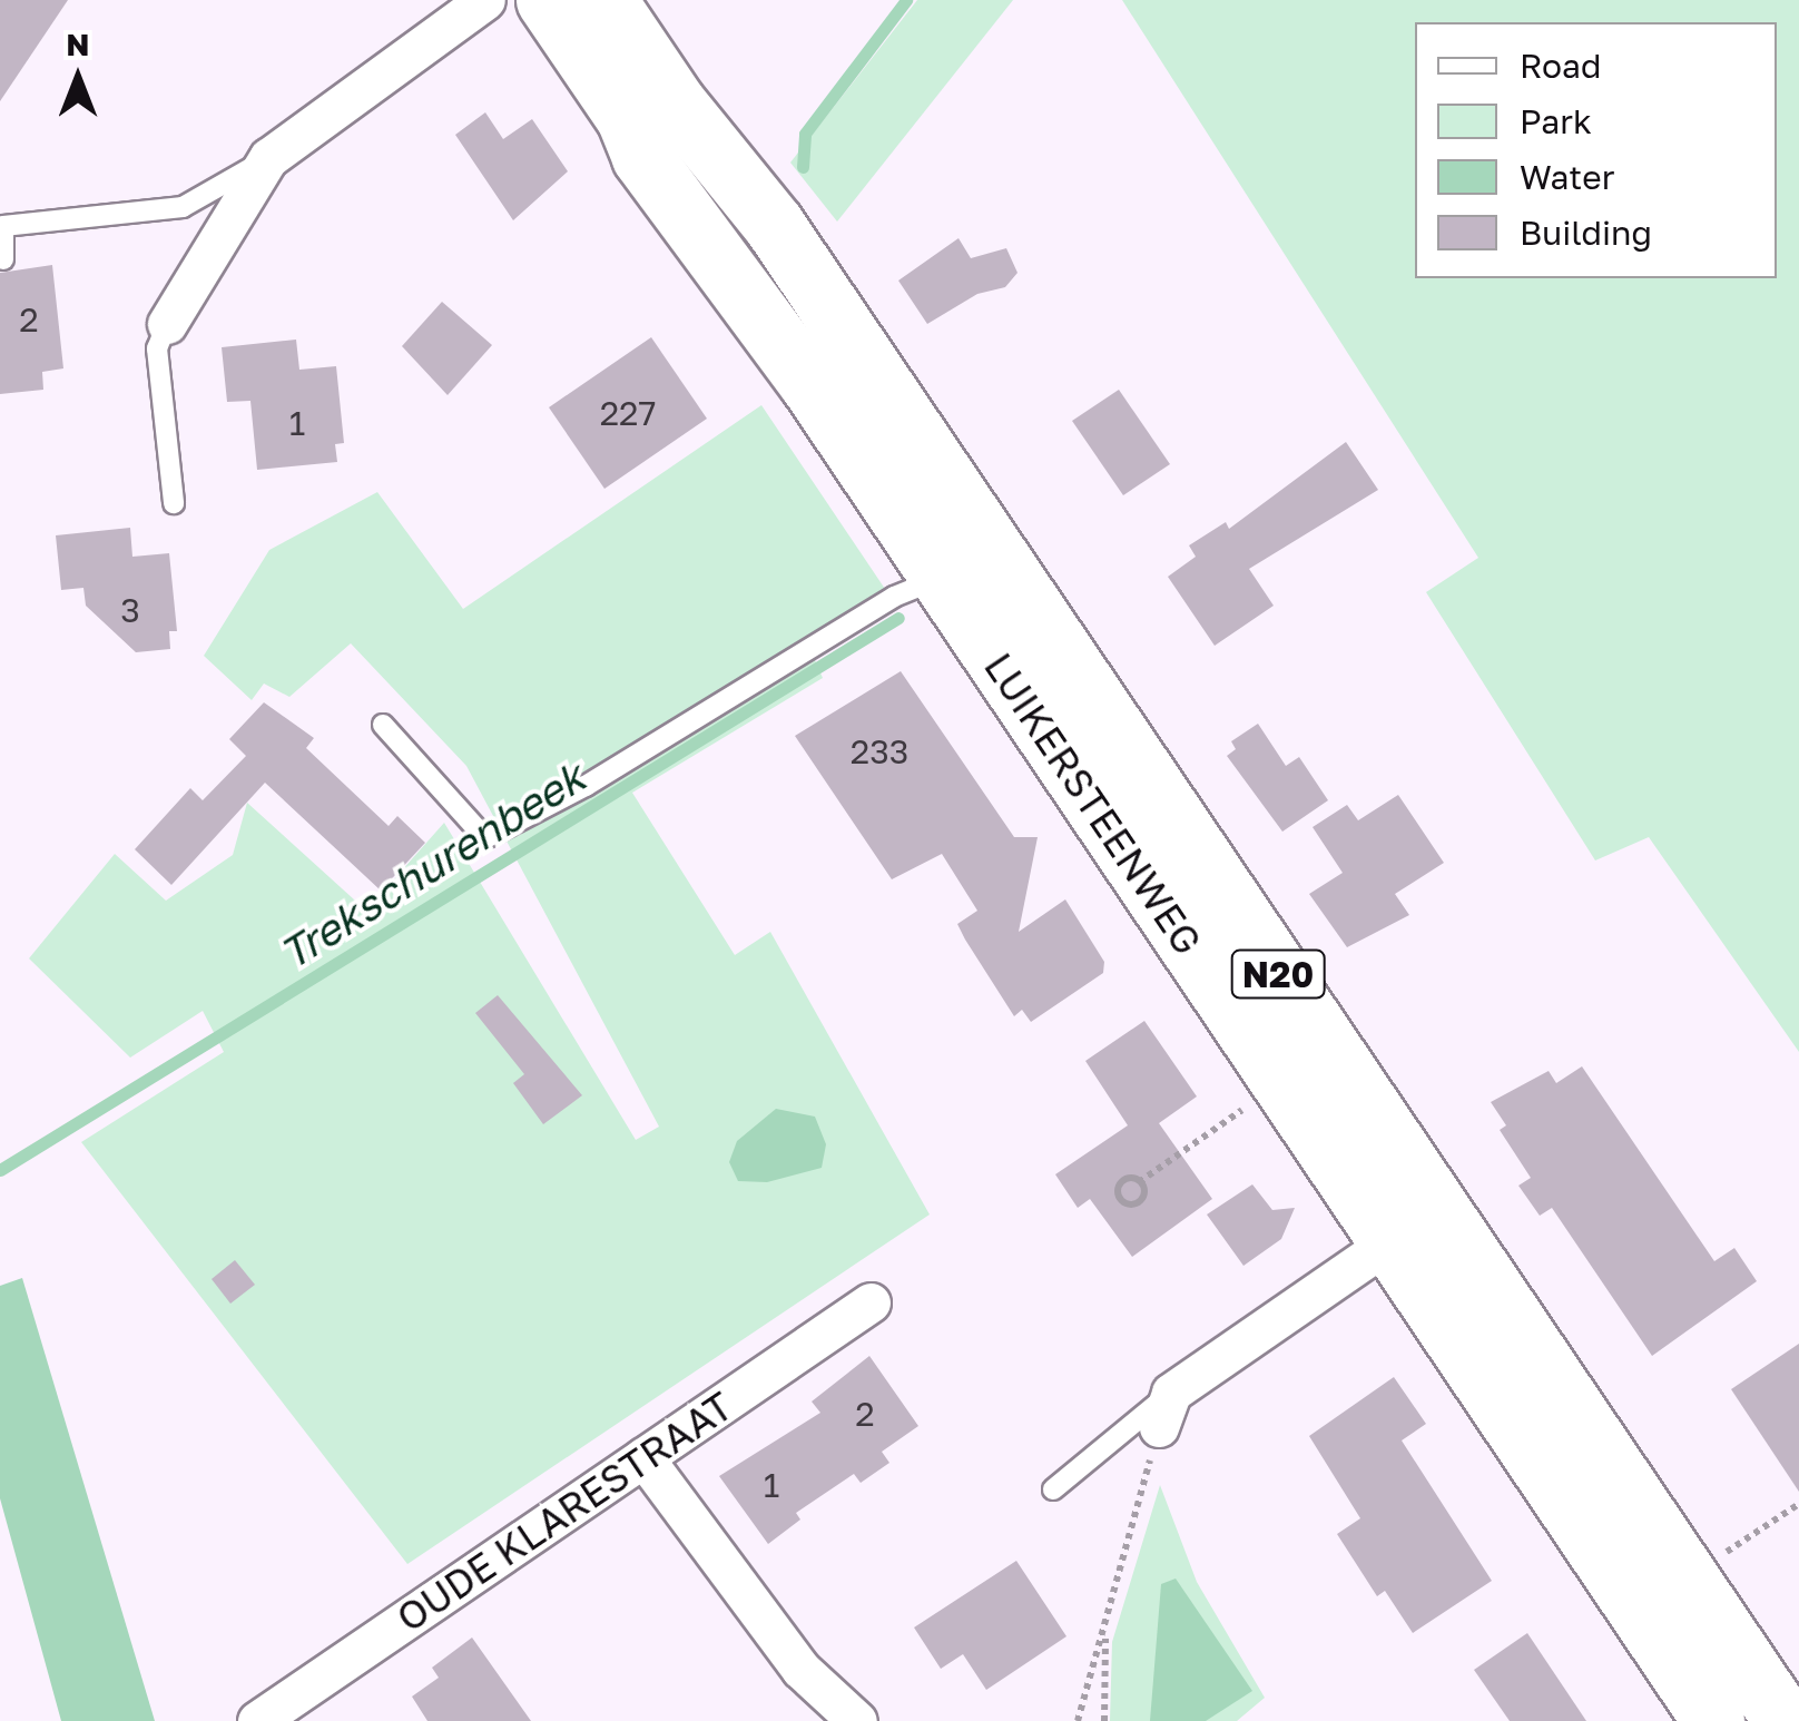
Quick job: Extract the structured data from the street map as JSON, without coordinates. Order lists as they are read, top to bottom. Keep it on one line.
{"streets":{"main road":["LUIKERSTEENWEG","N20"],"street":["OUDE KLARESTRAAT"]},"water":["Trekschurenbeek"],"house_numbers":["2","227","1","3","233","2","1"],"legend":["Road","Park","Water","Building"],"north":"top"}
